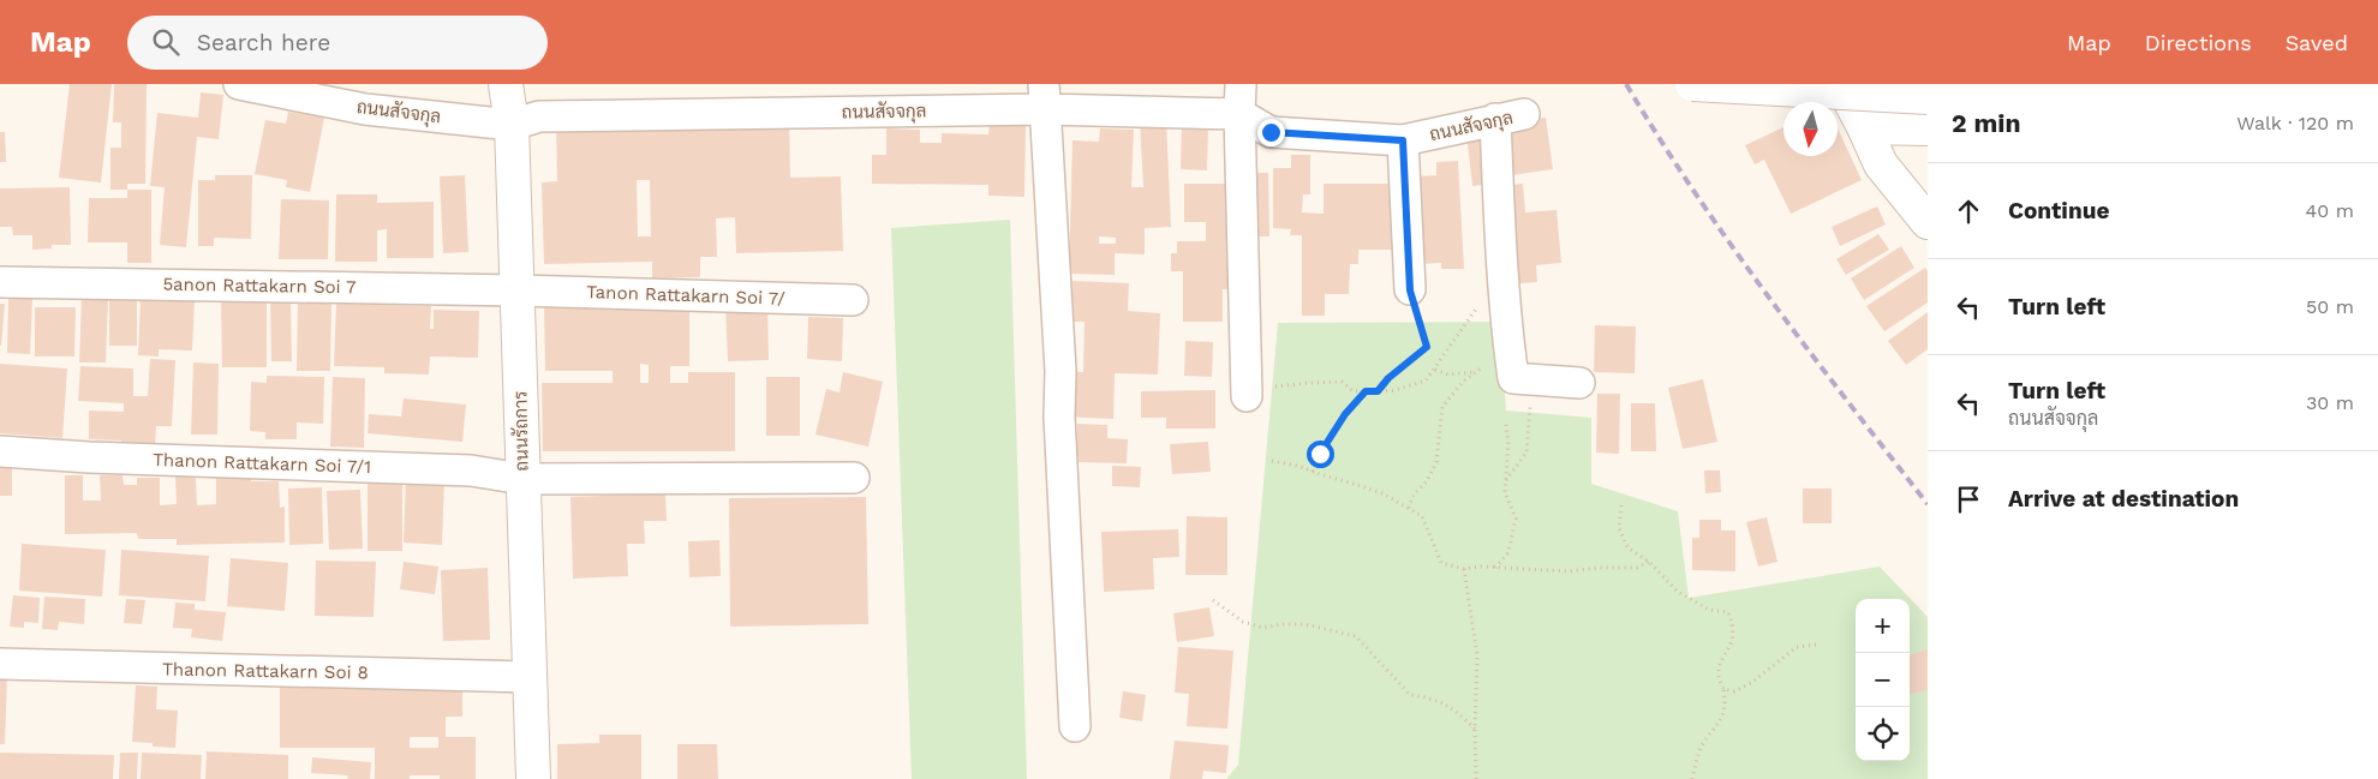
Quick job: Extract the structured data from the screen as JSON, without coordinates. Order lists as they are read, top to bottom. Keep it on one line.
{"streets":{"street":["ถนนสัจจกุล","5anon Rattakarn Soi 7","Tanon Rattakarn Soi 7/","ถนนรัถการ","Thanon Rattakarn Soi 7/1","Thanon Rattakarn Soi 8"]},"crossings":[["ถนนสัจจกุล","ถนนรัถการ"],["5anon Rattakarn Soi 7","Tanon Rattakarn Soi 7/"],["5anon Rattakarn Soi 7","ถนนรัถการ"],["Tanon Rattakarn Soi 7/","ถนนรัถการ"],["ถนนรัถการ","Thanon Rattakarn Soi 7/1"],["ถนนรัถการ","Thanon Rattakarn Soi 8"]],"north":"bottom","page":{"header":"Map","search":"Search here","nav":["Map","Directions","Saved"],"heading":["2 min","Walk · 120 m"],"list":[["Continue","40 m"],["Turn left","50 m"],["Turn left","ถนนสัจจกุล","30 m"],"Arrive at destination"],"map_buttons":["+","−"]}}
